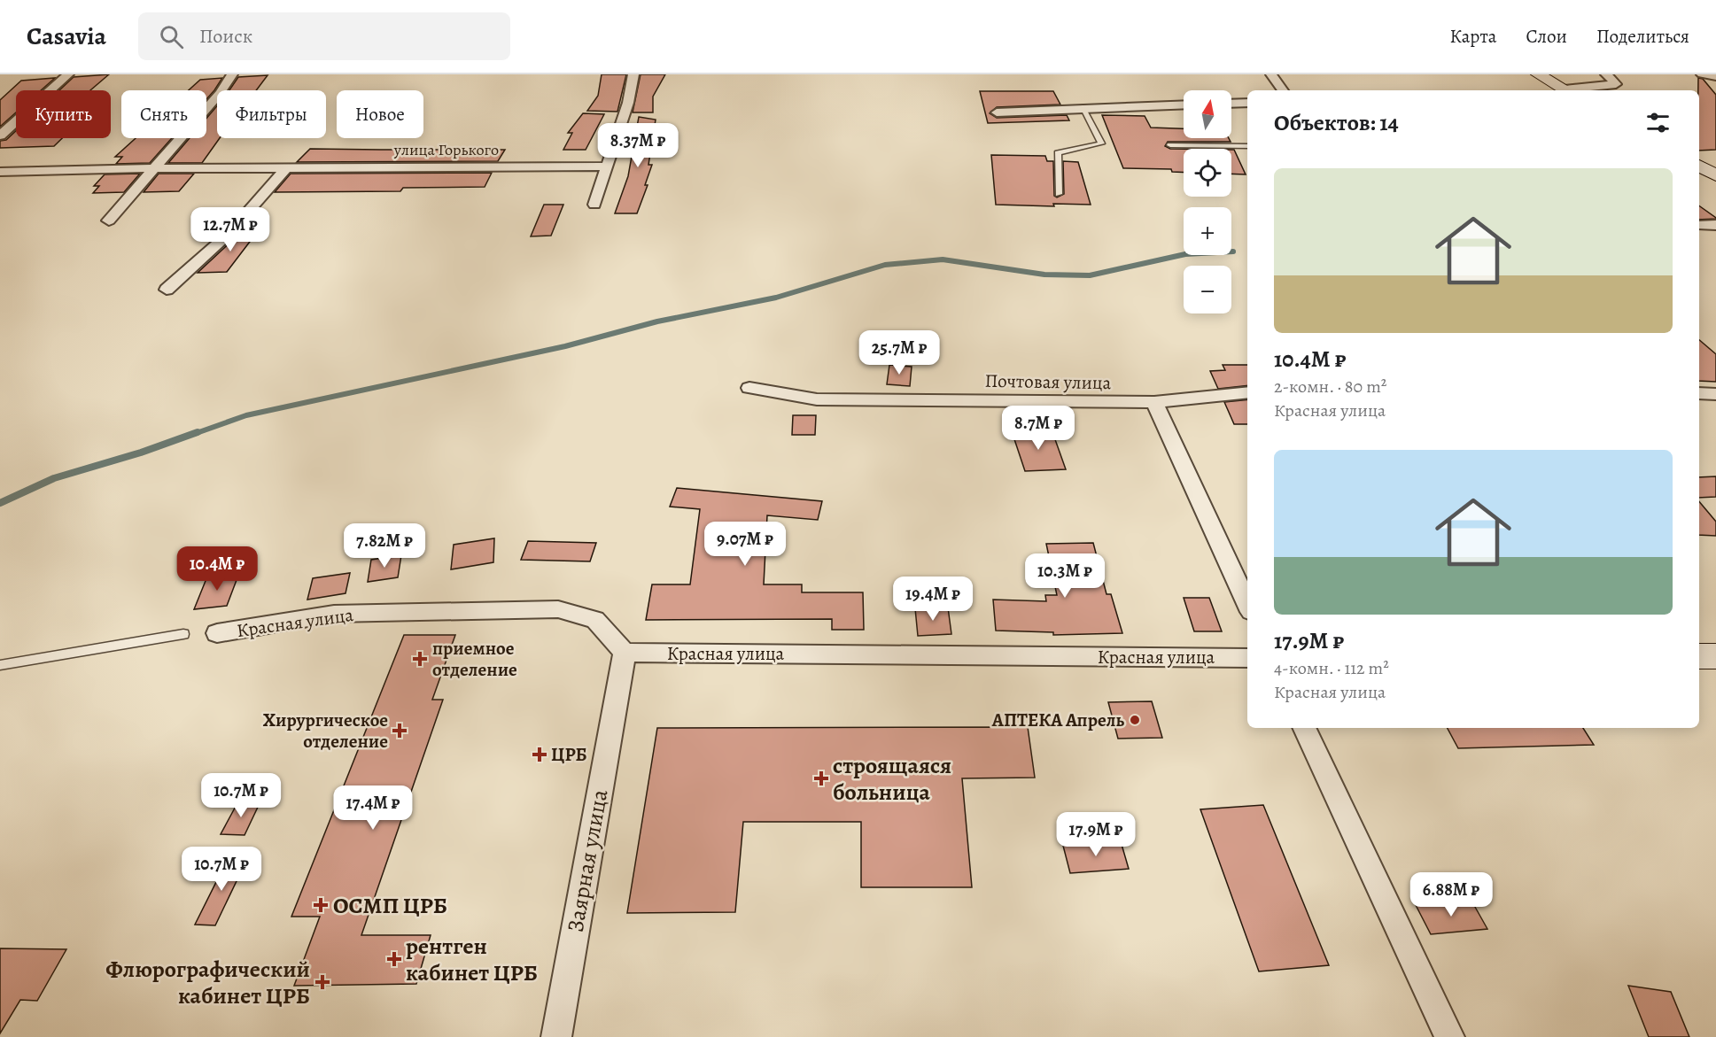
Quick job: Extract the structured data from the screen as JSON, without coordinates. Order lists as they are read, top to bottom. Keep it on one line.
{"streets":{"street":["улица Горького","Почтовая улица","Красная улица","Заярная улица"]},"crossings":[["Красная улица","Заярная улица"]],"places":{"health":["приемное отделение","Хирургическое отделение","ЦРБ","строящаяся больница","ОСМП ЦРБ","рентген кабинет ЦРБ","Флюрографический кабинет ЦРБ"],"other":["АПТЕКА Апрель"]},"north":"top","page":{"header":"Casavia","search":"Поиск","nav":["Карта","Слои","Поделиться"],"map_buttons":["+","−"],"chip":["Купить","Снять","Фильтры","Новое"],"heading":"Объектов: 14","price":["8.37M ₽","12.7M ₽","25.7M ₽","8.7M ₽","9.07M ₽","7.82M ₽","10.4M ₽","10.3M ₽","19.4M ₽","10.7M ₽","17.4M ₽","17.9M ₽","10.7M ₽","6.88M ₽"],"list":[{"name":"10.4M ₽","note":"2-комн. · 80 m² · Красная улица"},{"name":"17.9M ₽","note":"4-комн. · 112 m² · Красная улица"}]}}
